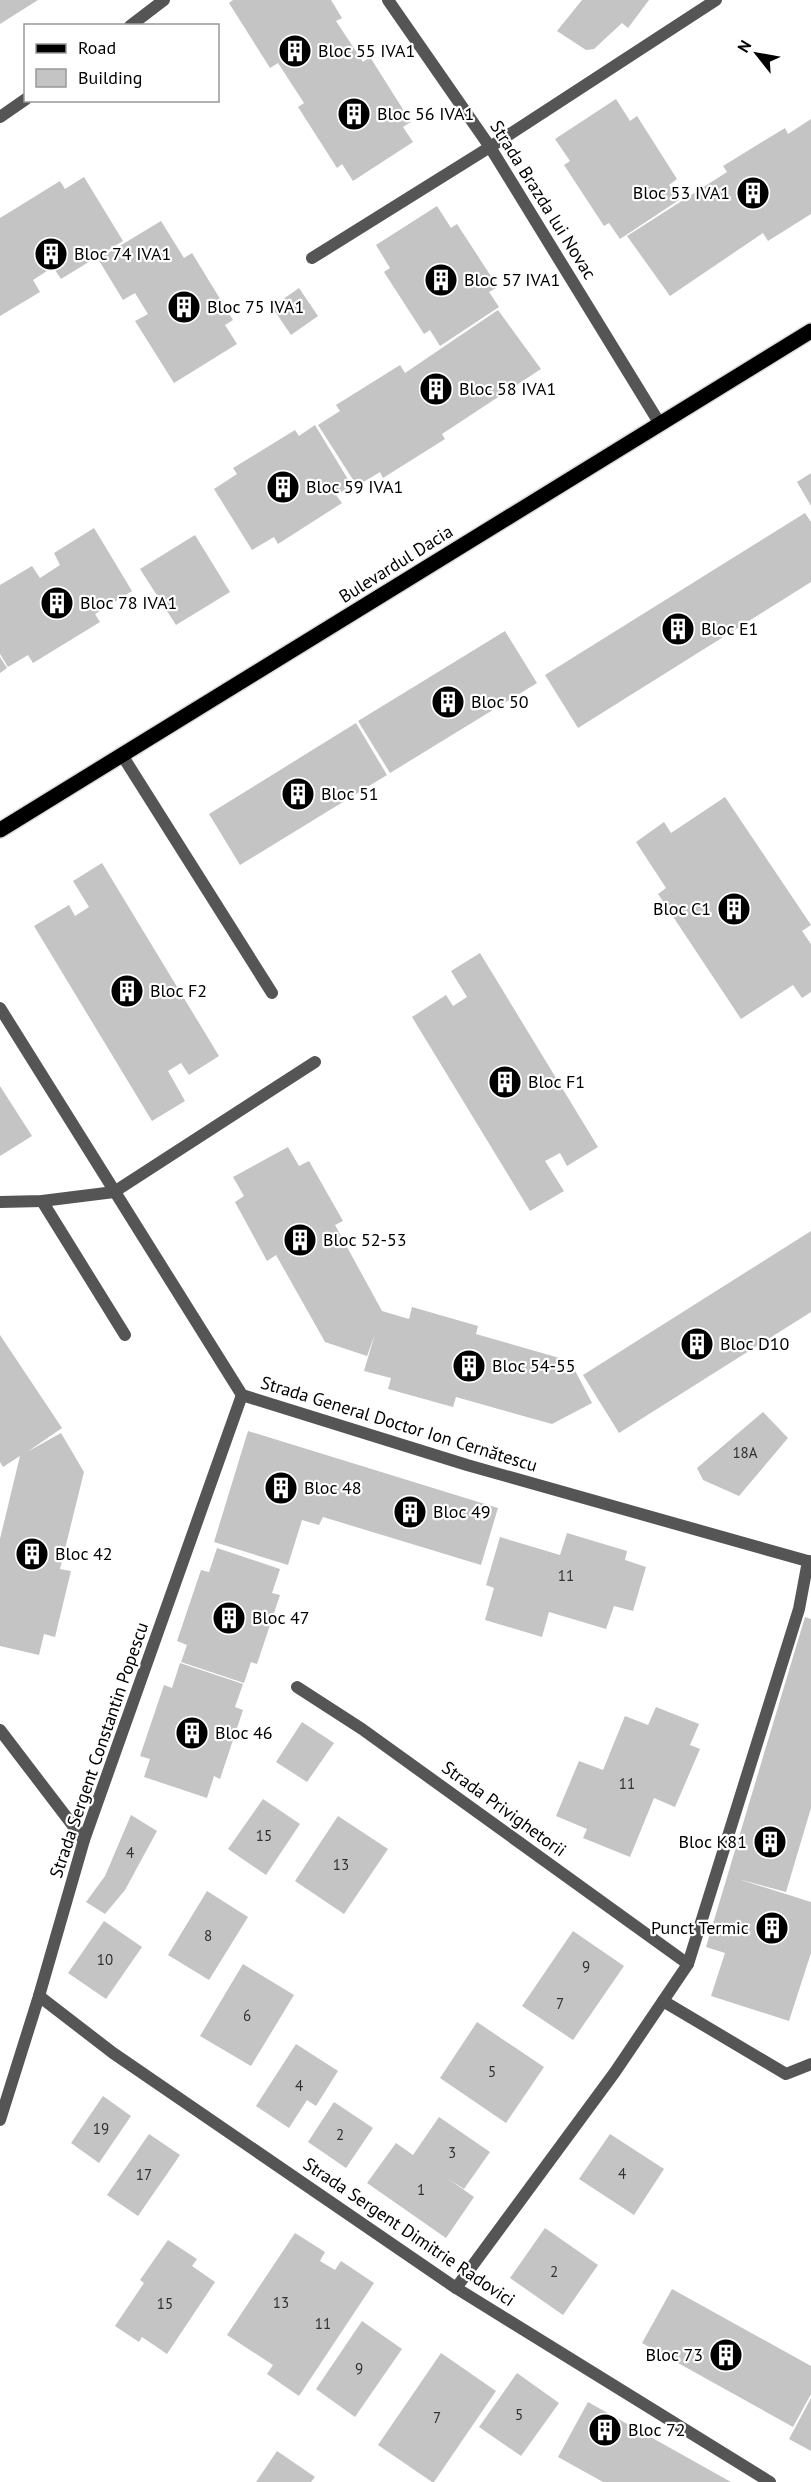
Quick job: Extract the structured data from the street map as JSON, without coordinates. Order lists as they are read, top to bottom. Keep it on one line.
{"streets":{"main road":["Bulevardul Dacia"],"street":["Strada Brazda lui Novac","Strada General Doctor Ion Cernătescu","Strada Sergent Constantin Popescu","Strada Privighetorii","Strada Sergent Dimitrie Radovici"]},"crossings":[["Strada Brazda lui Novac","Bulevardul Dacia"],["Strada General Doctor Ion Cernătescu","Strada Sergent Constantin Popescu"],["Strada Sergent Constantin Popescu","Strada Sergent Dimitrie Radovici"]],"places":{"building":["Bloc 55 IVA1","Bloc 56 IVA1","Bloc 53 IVA1","Bloc 74 IVA1","Bloc 57 IVA1","Bloc 75 IVA1","Bloc 58 IVA1","Bloc 59 IVA1","Bloc 78 IVA1","Bloc E1","Bloc 50","Bloc 51","Bloc C1","Bloc F2","Bloc F1","Bloc 52-53","Bloc D10","Bloc 54-55","Bloc 48","Bloc 49","Bloc 42","Bloc 47","Bloc 46","Bloc K81","Punct Termic","Bloc 73","Bloc 72"]},"house_numbers":["18A","11","11","15","4","13","8","10","9","7","6","5","4","19","2","3","4","17","1","2","13","15","11","9","5","7"],"legend":["Road","Building"],"north":"top left"}
